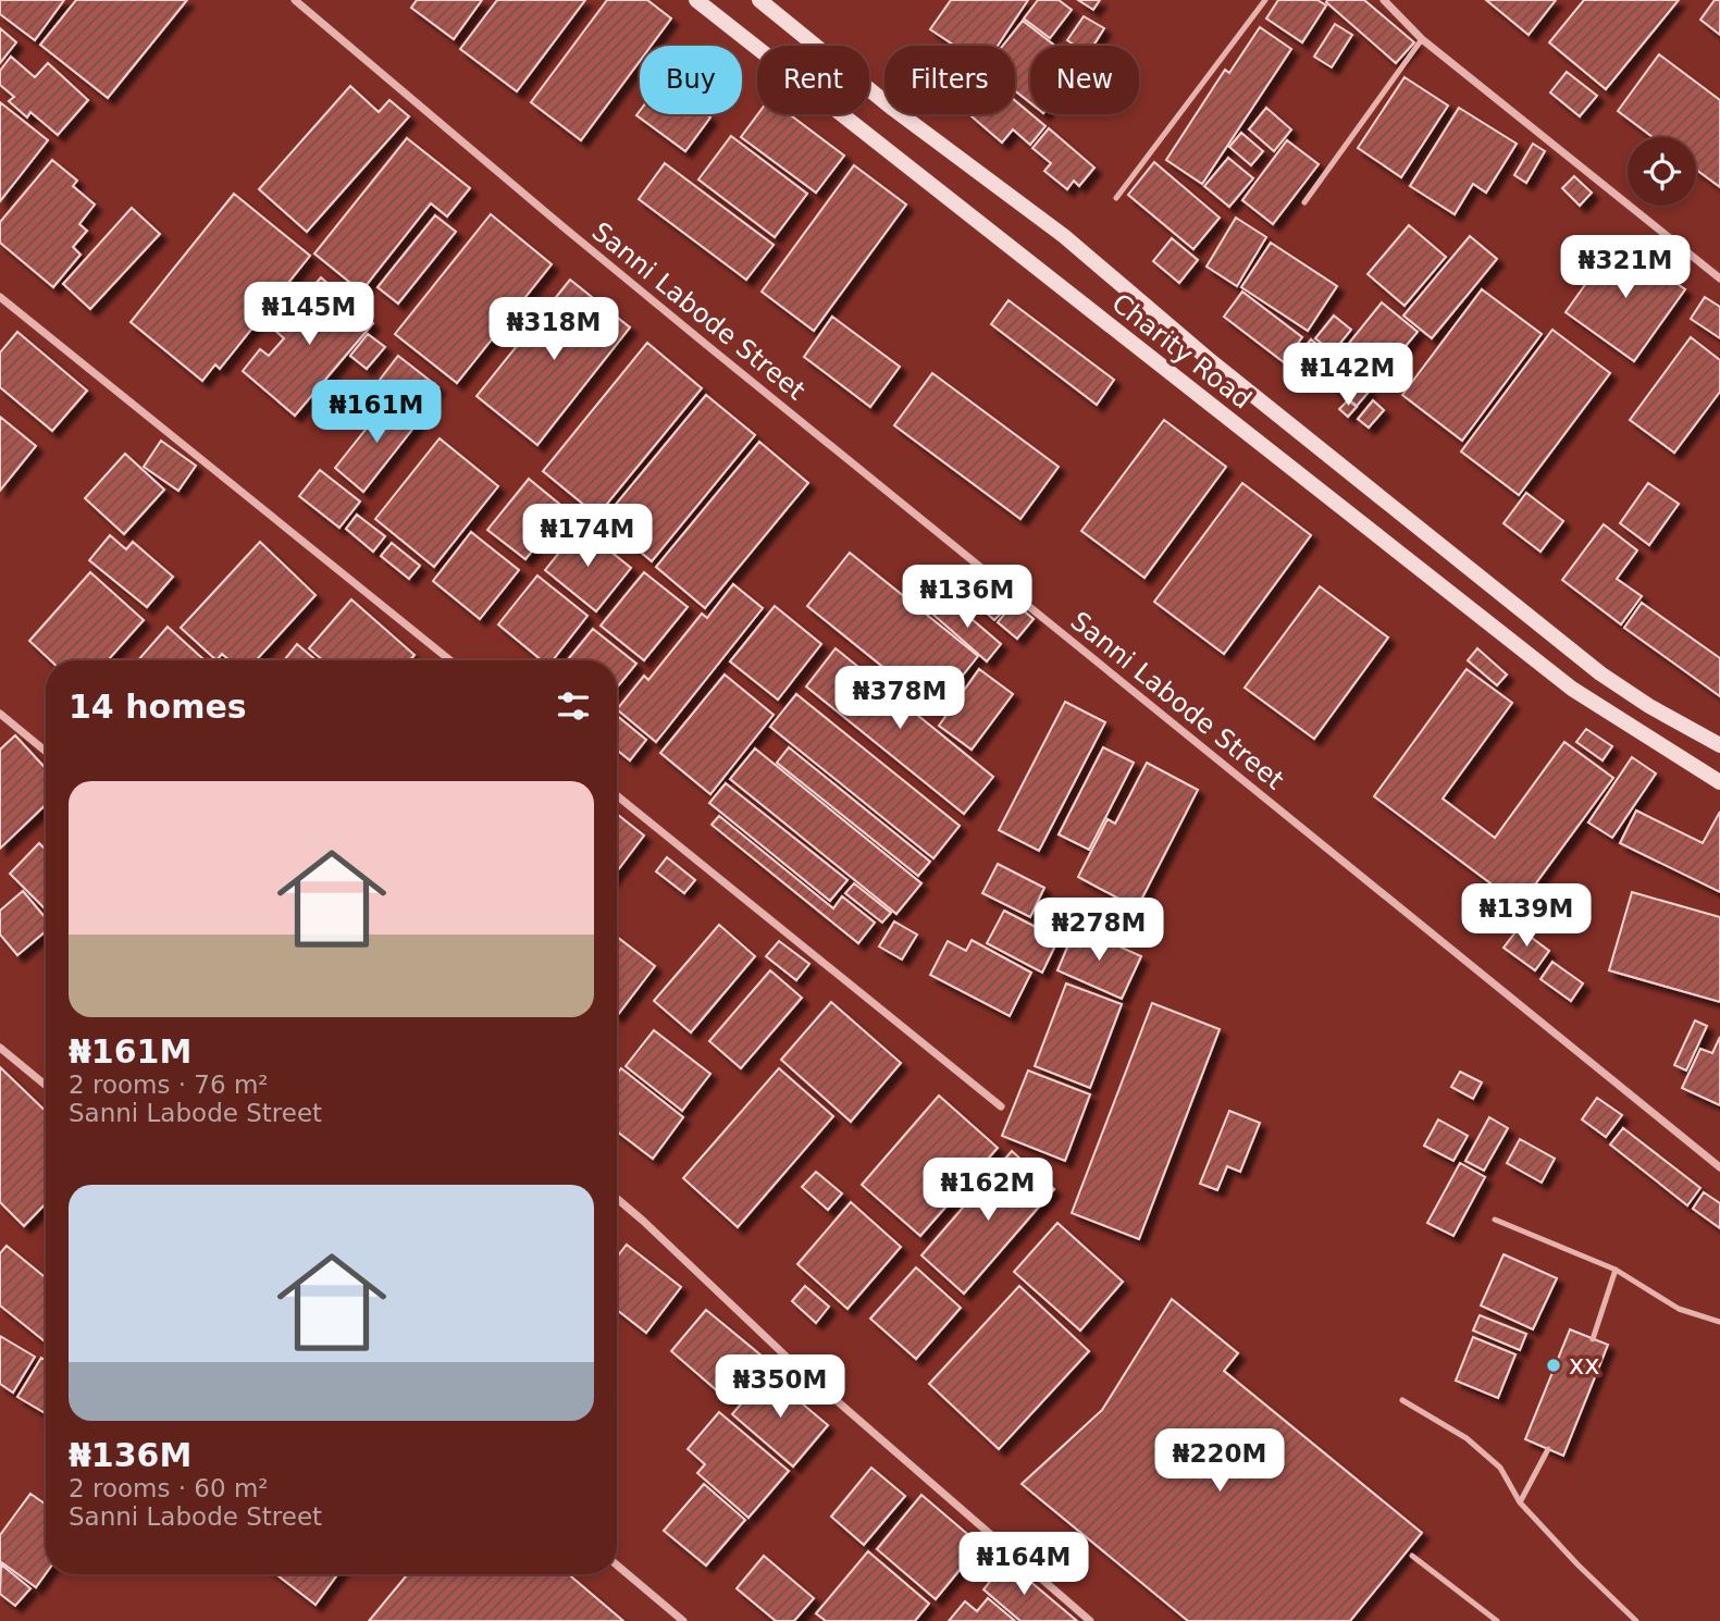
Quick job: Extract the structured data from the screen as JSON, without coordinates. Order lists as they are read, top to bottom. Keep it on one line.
{"streets":{"street":["Sanni Labode Street","Charity Road"]},"places":["xx"],"page":{"chip":["Buy","Rent","Filters","New"],"price":["₦321M","₦145M","₦318M","₦142M","₦161M","₦174M","₦136M","₦378M","₦139M","₦278M","₦162M","₦350M","₦220M","₦164M"],"heading":"14 homes","list":[{"name":"₦161M","note":"2 rooms · 76 m² · Sanni Labode Street"},{"name":"₦136M","note":"2 rooms · 60 m² · Sanni Labode Street"}]}}
